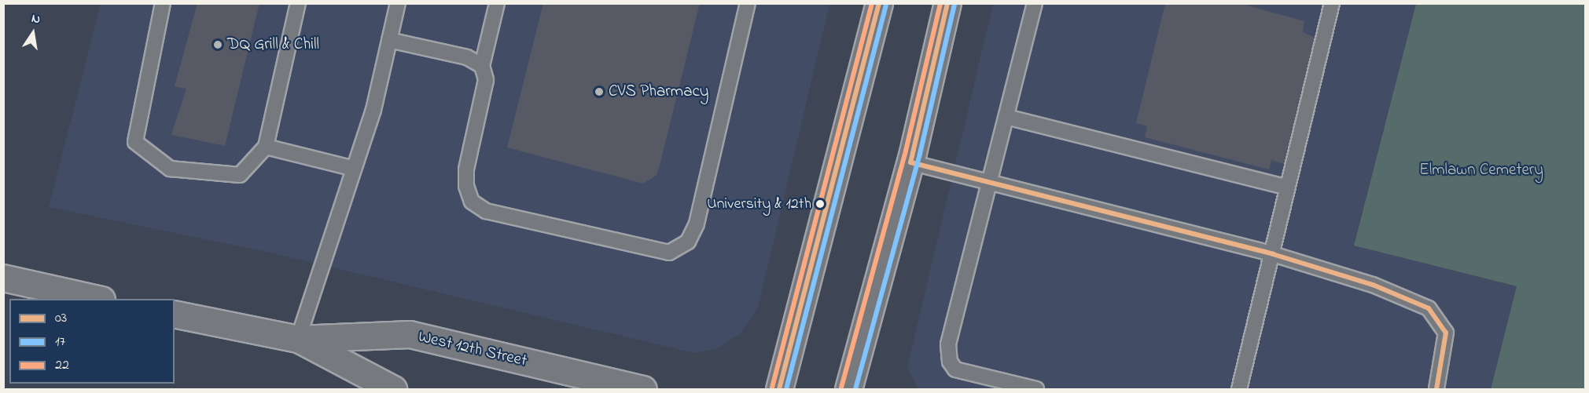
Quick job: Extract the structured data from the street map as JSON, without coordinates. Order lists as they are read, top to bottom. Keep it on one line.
{"streets":{"main road":["West 12th Street"]},"parks":["Elmlawn Cemetery"],"places":["DQ Grill & Chill","CVS Pharmacy","University & 12th"],"lines":["transit line 03","transit line 22","transit line 17"],"legend":["03","17","22"],"north":"top"}
